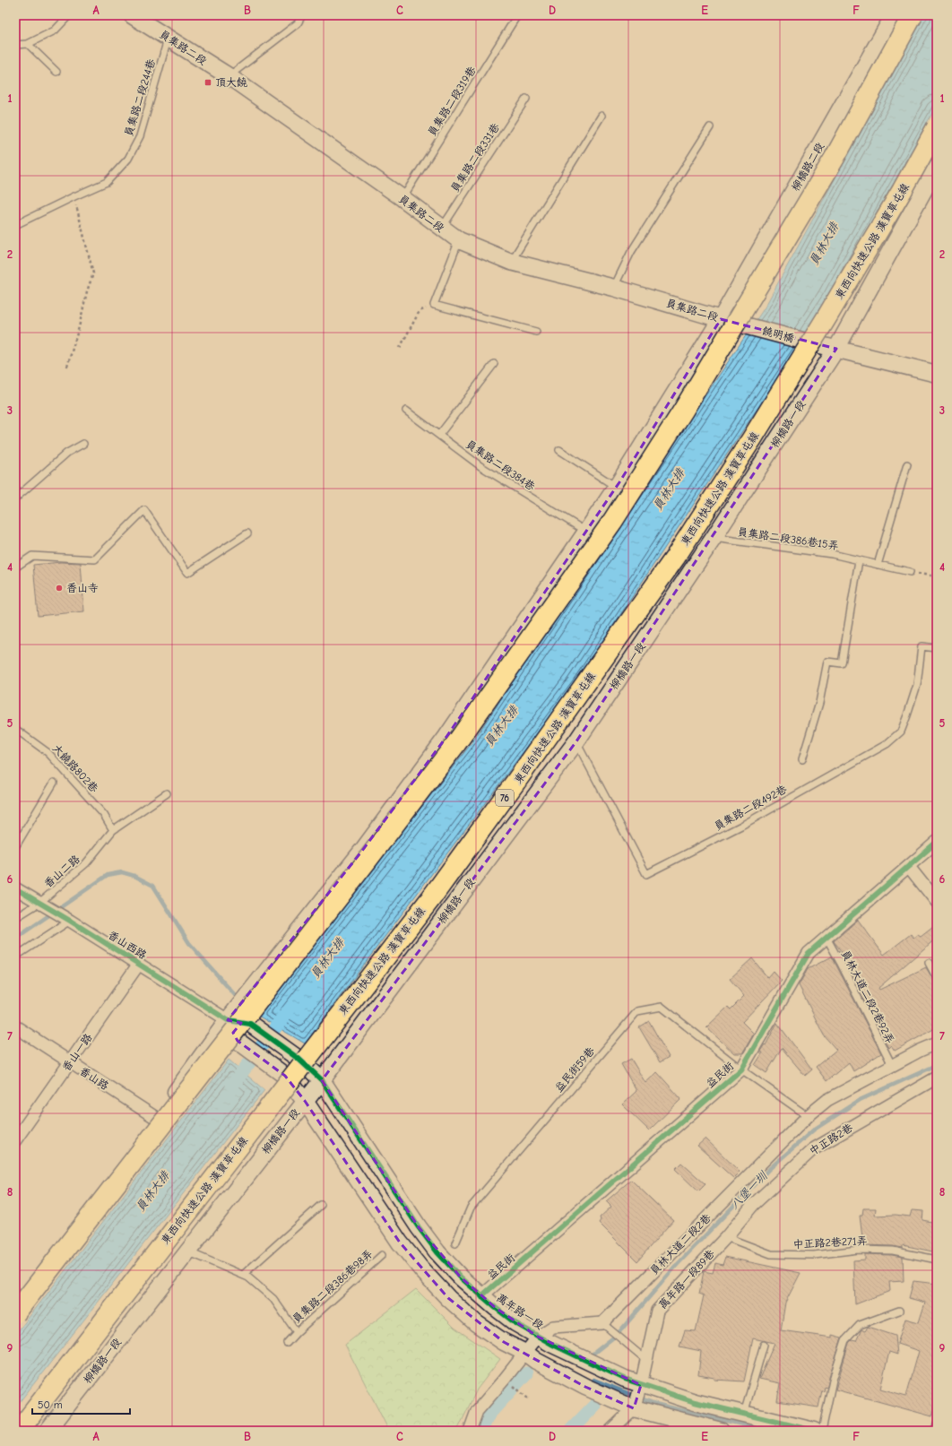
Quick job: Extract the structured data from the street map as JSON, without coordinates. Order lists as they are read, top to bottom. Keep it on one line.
{"streets":{"highway":["東西向快速公路 漢寶草屯線","76"],"main road":["員集路二段","柳橋路二段","饒明橋","柳橋路一段","萬年路一段"],"street":["香山西路","香山一路","益民街","香山路","中正路2巷","員林大道二段2巷","萬年路一段89巷"],"lane":["員集路二段244巷","員集路二段319巷","員集路二段331巷","員集路二段384巷","員集路二段386巷15弄","大饒路802巷","員集路二段492巷","香山二路","員林大道二段2巷92弄","益民街59巷","中正路2巷271弄","員集路二段386巷98弄"]},"crossings":[["員集路二段","員集路二段244巷"],["員集路二段","員集路二段319巷"],["員集路二段","員集路二段331巷"],["員集路二段","柳橋路二段"],["員集路二段","饒明橋"],["饒明橋","柳橋路一段"],["柳橋路一段","員集路二段386巷15弄"],["柳橋路一段","員集路二段492巷"],["柳橋路一段","員集路二段386巷98弄"],["柳橋路一段","萬年路一段"],["大饒路802巷","香山二路"],["香山二路","香山西路"],["香山西路","香山一路"],["香山西路","萬年路一段"],["員林大道二段2巷92弄","益民街"],["員林大道二段2巷92弄","員林大道二段2巷"],["香山一路","香山路"],["益民街59巷","益民街"],["益民街59巷","員林大道二段2巷"],["益民街","萬年路一段"],["中正路2巷","中正路2巷271弄"],["中正路2巷","萬年路一段89巷"],["中正路2巷271弄","萬年路一段89巷"],["萬年路一段89巷","萬年路一段"]],"water":["員林大排","八堡一圳"],"places":{"transit":["頂大饒"],"other":["香山寺"]},"scale_bar":"50 m","grid":{"columns":["A","B","C","D","E","F"],"rows":["1","2","3","4","5","6","7","8","9"]}}
